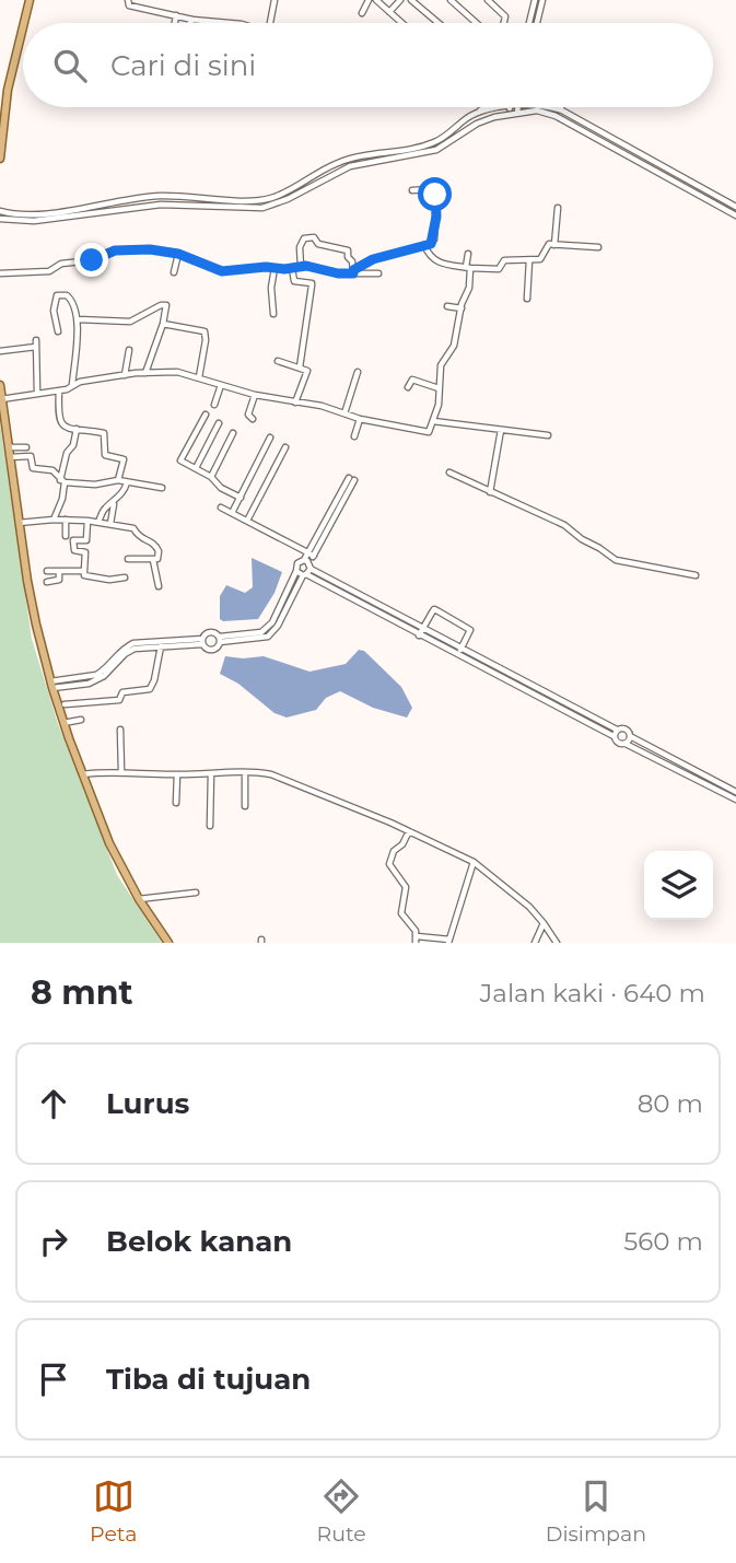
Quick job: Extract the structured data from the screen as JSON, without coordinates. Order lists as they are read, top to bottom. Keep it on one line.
{"page":{"search":"Cari di sini","heading":["8 mnt","Jalan kaki · 640 m"],"list":[["Lurus","80 m"],["Belok kanan","560 m"],"Tiba di tujuan"],"nav":["Peta","Rute","Disimpan"]}}
